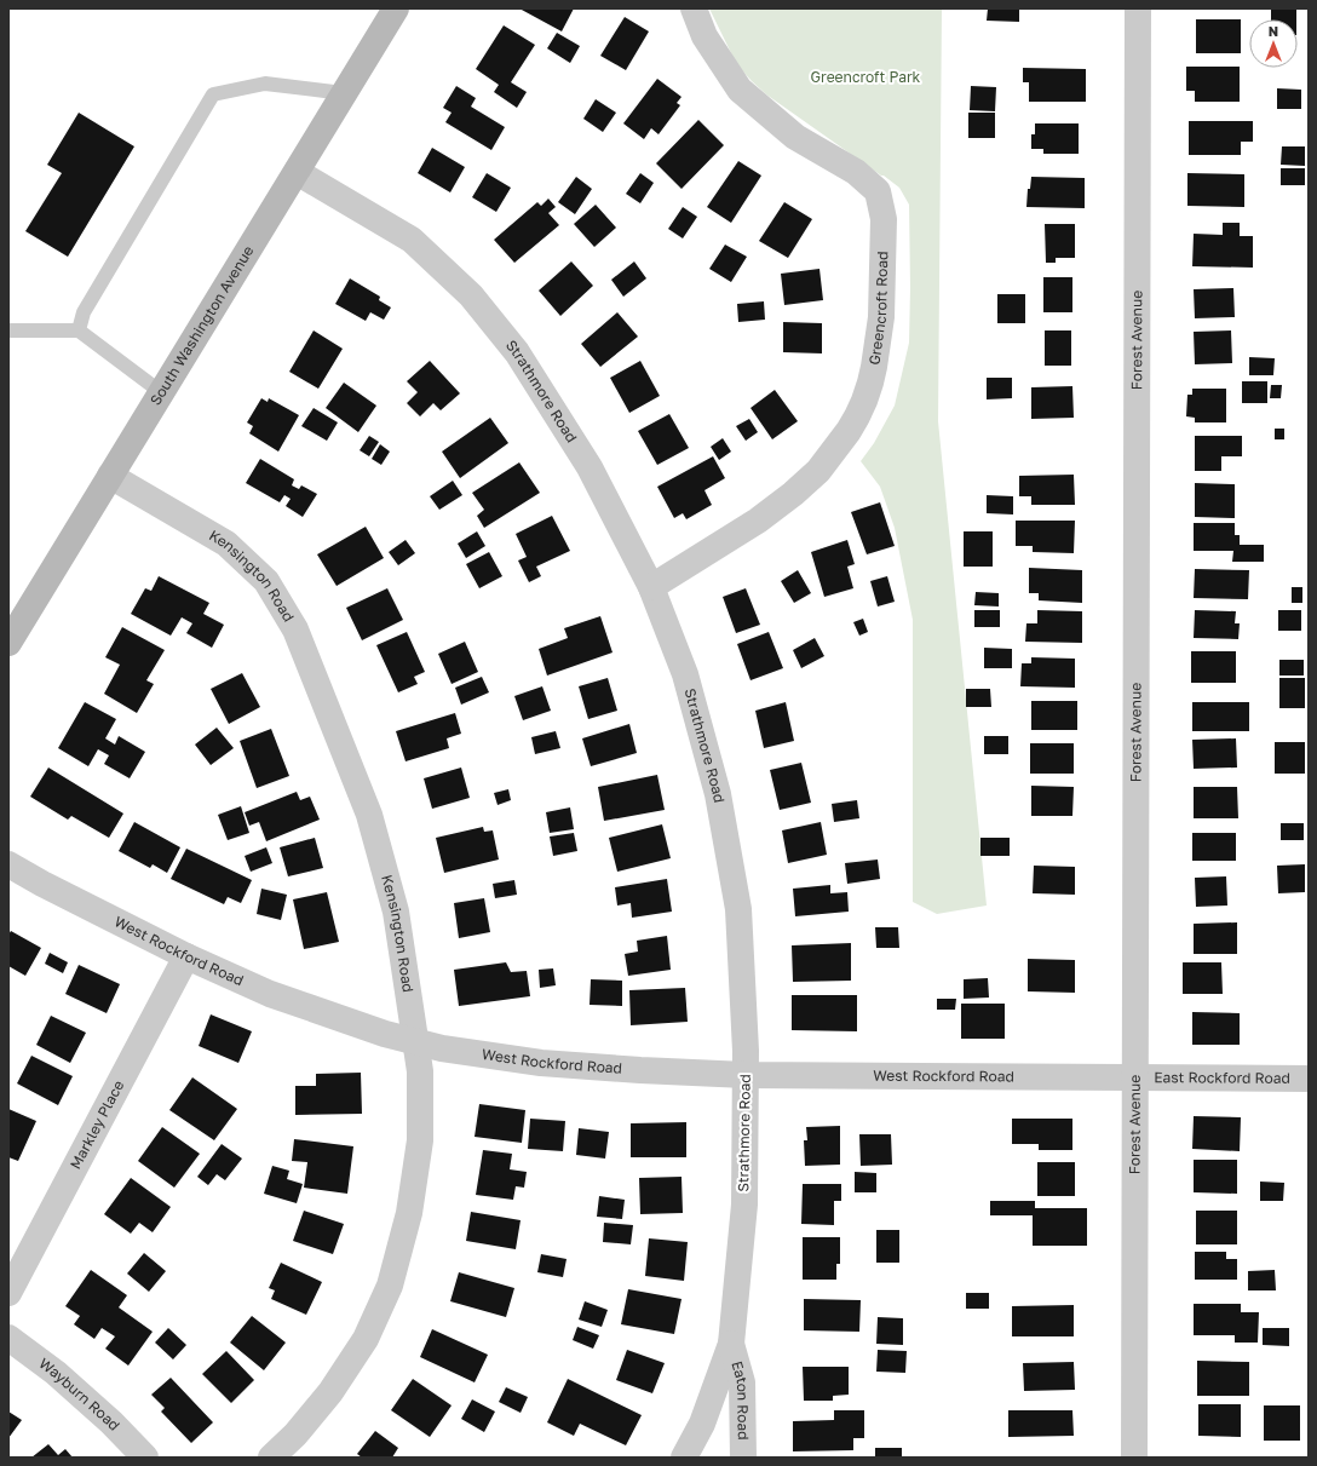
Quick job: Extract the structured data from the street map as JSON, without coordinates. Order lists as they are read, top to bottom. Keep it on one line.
{"streets":{"street":["Greencroft Road","South Washington Avenue","Forest Avenue","Strathmore Road","Kensington Road","West Rockford Road","East Rockford Road","Markley Place","Wayburn Road","Eaton Road"]},"crossings":[["Greencroft Road","Strathmore Road"],["South Washington Avenue","Strathmore Road"],["South Washington Avenue","Kensington Road"],["Forest Avenue","West Rockford Road"],["Forest Avenue","East Rockford Road"],["Strathmore Road","West Rockford Road"],["Strathmore Road","Eaton Road"],["Kensington Road","West Rockford Road"],["West Rockford Road","East Rockford Road"],["West Rockford Road","Markley Place"]],"parks":["Greencroft Park"],"north":"top"}
